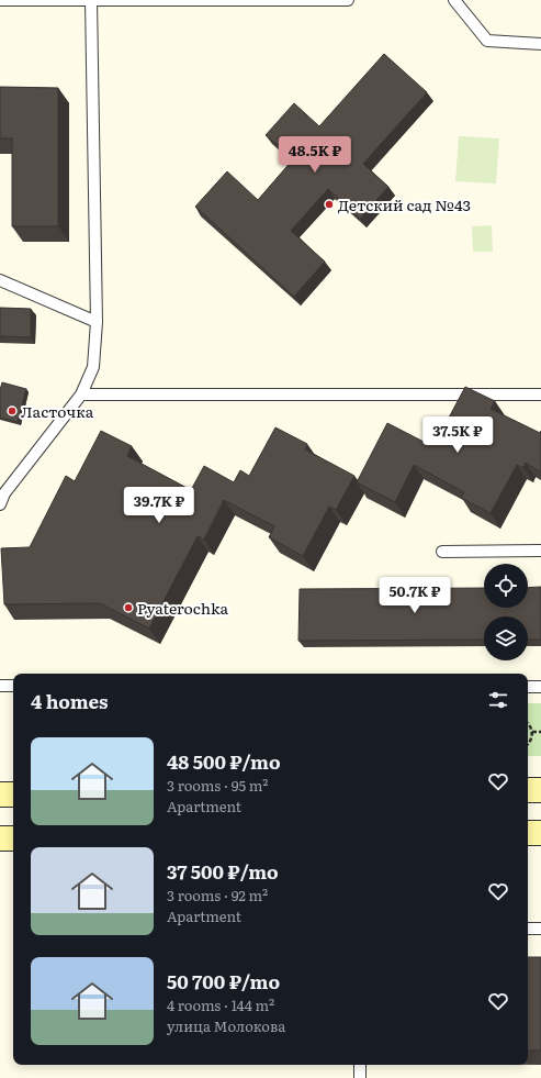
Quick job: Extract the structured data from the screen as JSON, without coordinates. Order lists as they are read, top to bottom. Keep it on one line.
{"places":["Детский сад №43","Ласточка","Pyaterochka"],"page":{"price":["48.5K ₽","37.5K ₽","39.7K ₽","50.7K ₽"],"heading":"4 homes","list":[{"name":"48 500 ₽/mo","note":"3 rooms · 95 m² · Apartment"},{"name":"37 500 ₽/mo","note":"3 rooms · 92 m² · Apartment"},{"name":"50 700 ₽/mo","note":"4 rooms · 144 m² · улица Молокова"}]}}
